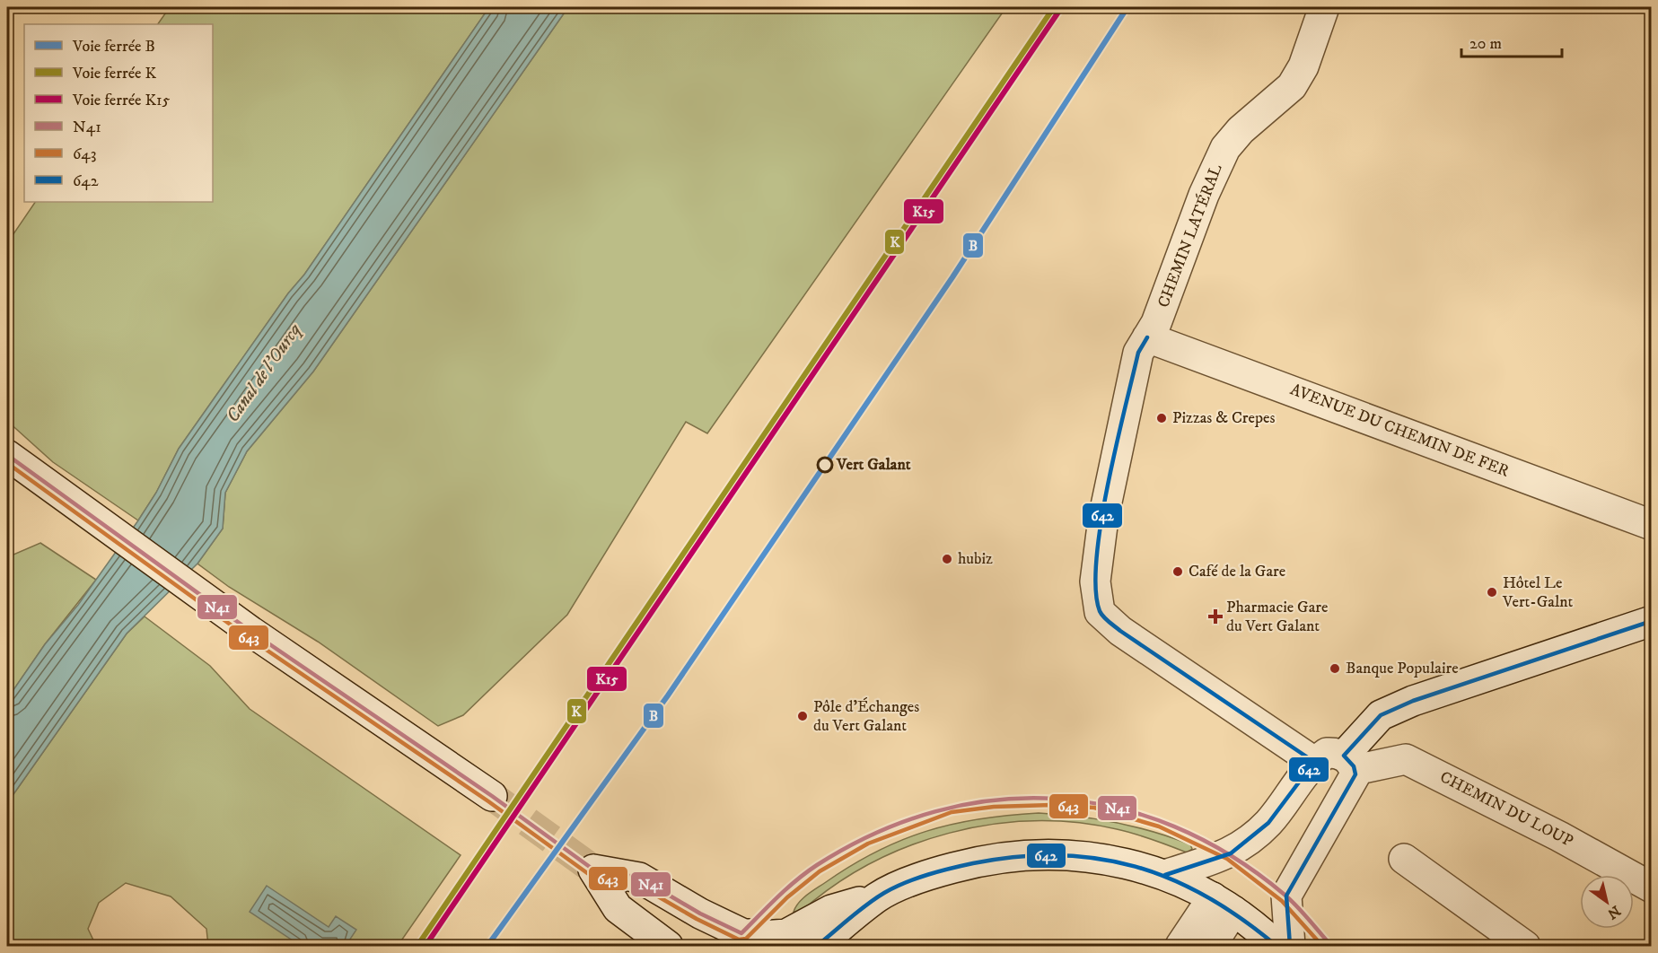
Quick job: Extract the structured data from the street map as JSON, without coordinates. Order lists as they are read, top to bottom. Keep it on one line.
{"streets":{"street":["CHEMIN LATÉRAL","AVENUE DU CHEMIN DE FER","CHEMIN DU LOUP"]},"crossings":[["CHEMIN LATÉRAL","AVENUE DU CHEMIN DE FER"],["CHEMIN LATÉRAL","CHEMIN DU LOUP"]],"water":["Canal de l'Ourcq"],"places":{"other":["Pizzas & Crepes","Vert Galant","hubiz","Café de la Gare","Hôtel Le Vert-Galnt","Banque Populaire","Pôle d'Échanges du Vert Galant"],"health":["Pharmacie Gare du Vert Galant"]},"lines":["rail line B","rail line K","rail line K15","transit line 642","transit line N41","transit line 643"],"legend":["Voie ferrée B","Voie ferrée K","Voie ferrée K15","N41","643","642"],"scale_bar":"20 m","north":"bottom right"}
